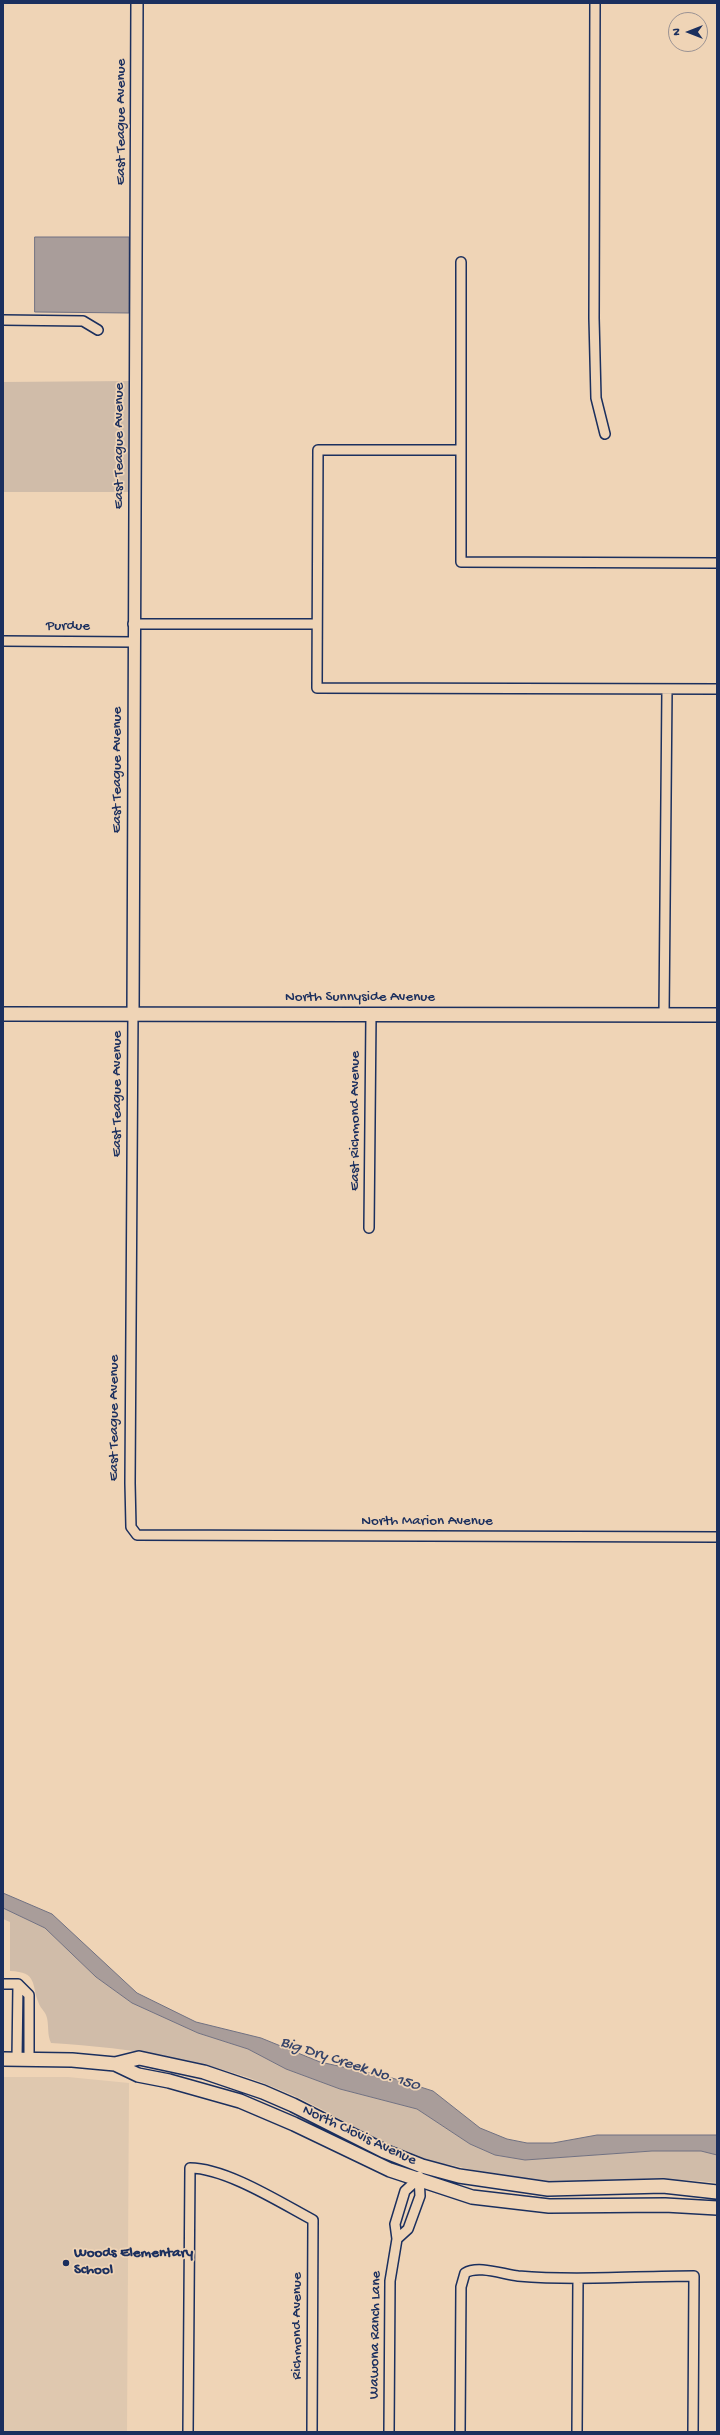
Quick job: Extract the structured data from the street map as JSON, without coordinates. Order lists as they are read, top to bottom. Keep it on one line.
{"streets":{"main road":["North Sunnyside Avenue","North Clovis Avenue"],"street":["East Teague Avenue","Purdue","East Richmond Avenue","North Marion Avenue","Richmond Avenue","Wawona Ranch Lane"]},"crossings":[["East Teague Avenue","Purdue"],["East Teague Avenue","North Sunnyside Avenue"],["East Teague Avenue","North Marion Avenue"],["North Sunnyside Avenue","East Richmond Avenue"],["North Clovis Avenue","Wawona Ranch Lane"]],"water":["Big Dry Creek No. 150"],"places":["Woods Elementary School"],"north":"left"}
